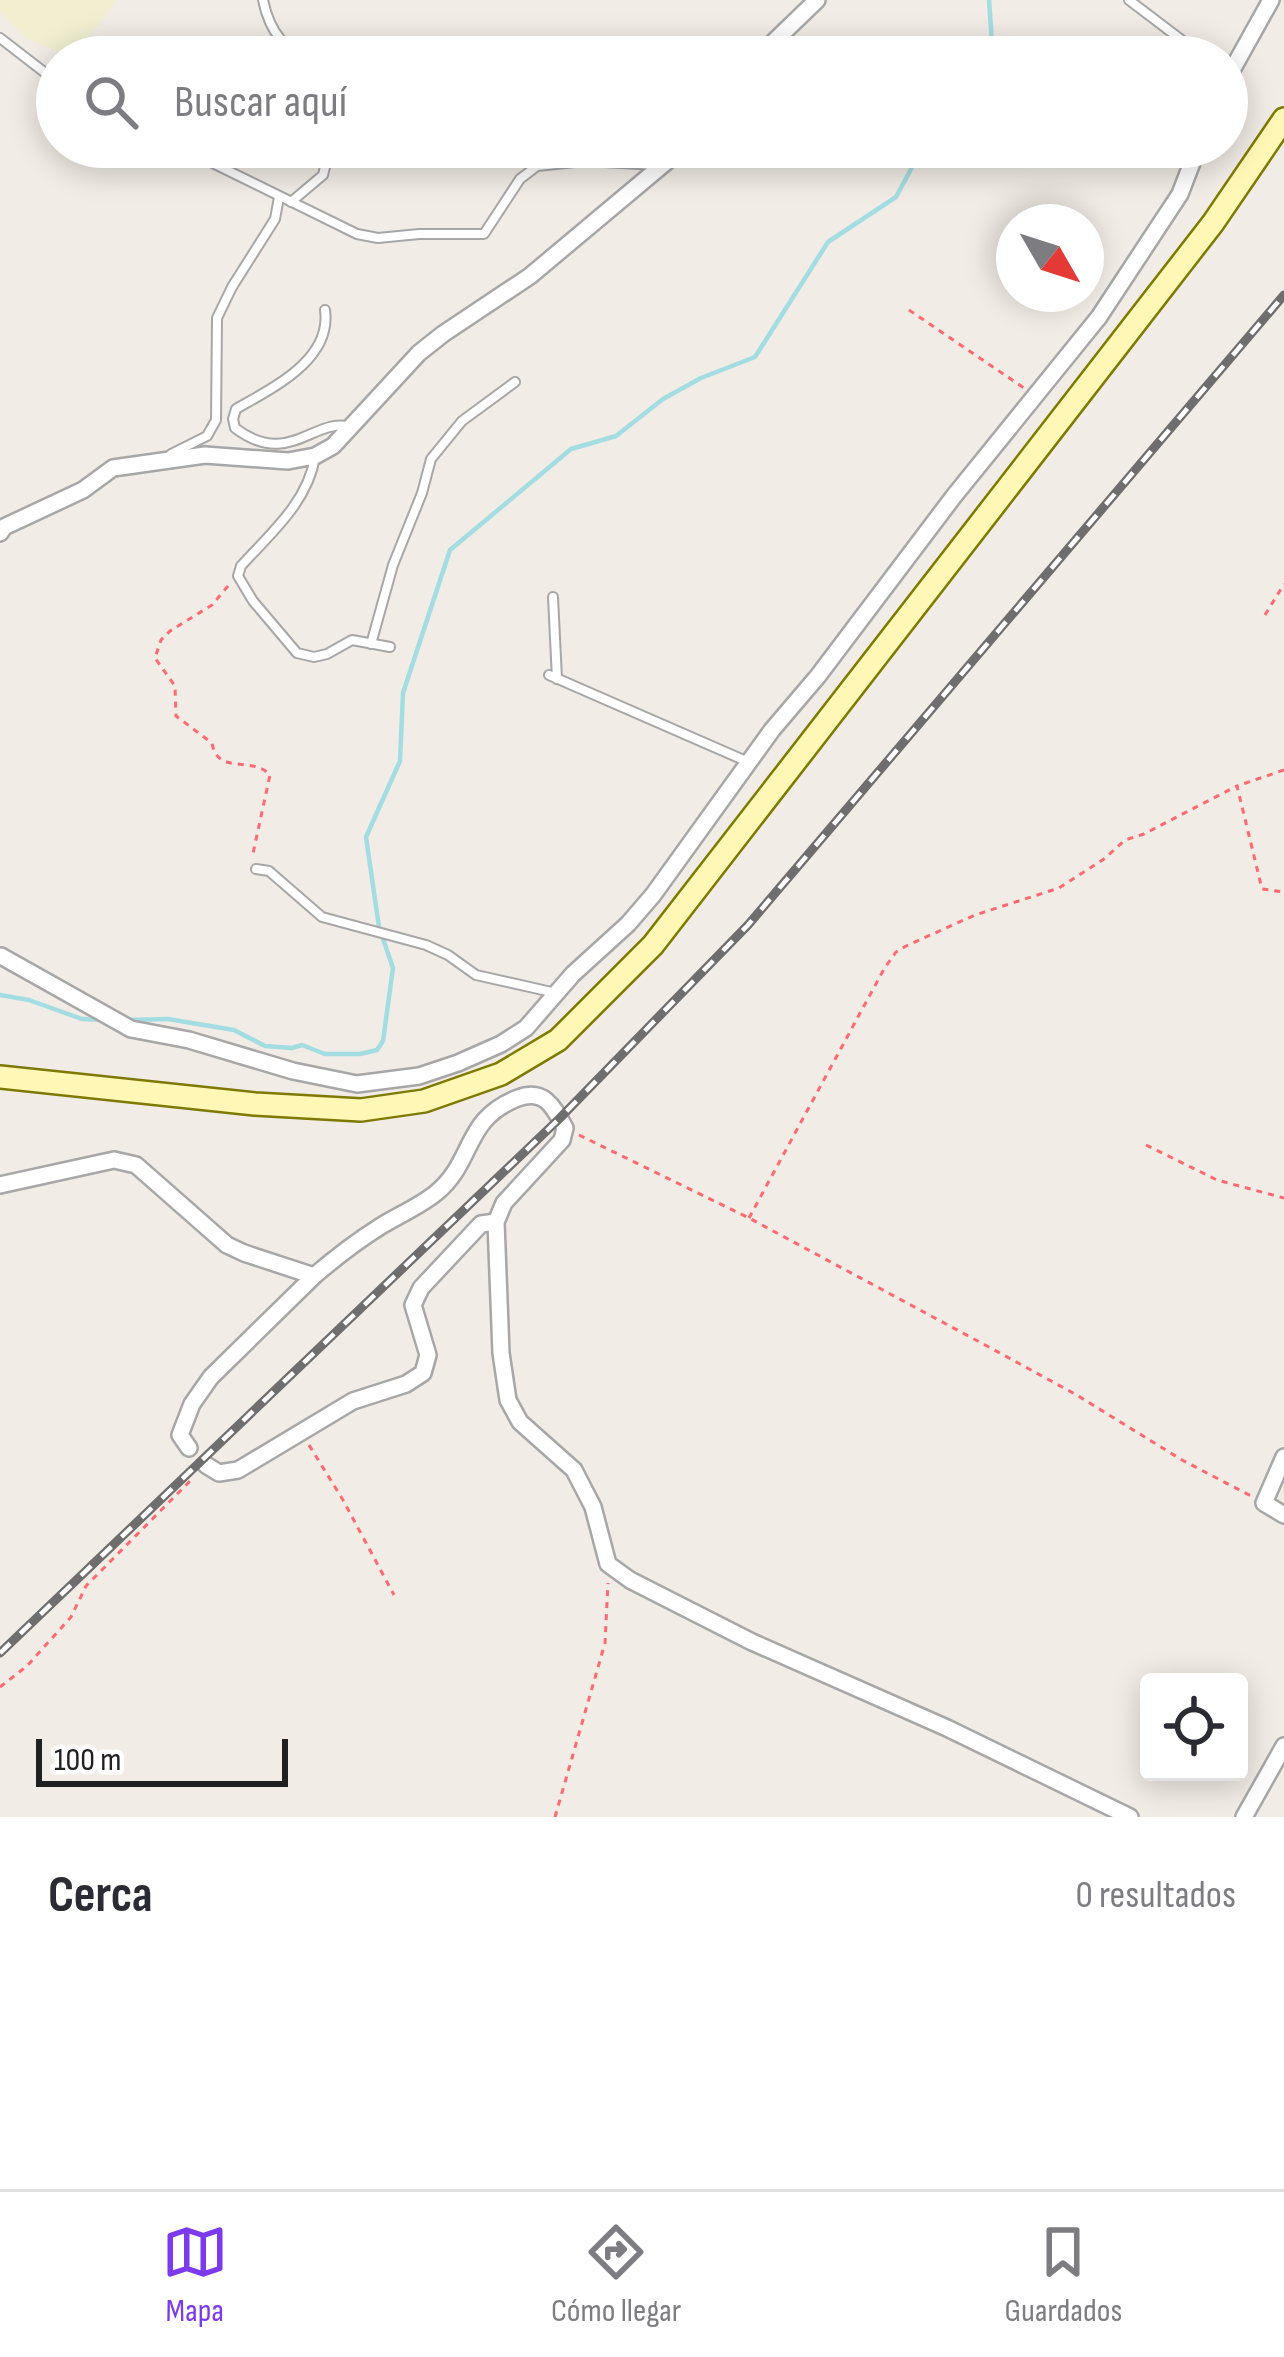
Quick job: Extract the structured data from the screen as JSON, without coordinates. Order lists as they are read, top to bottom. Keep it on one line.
{"scale_bar":"100 m","north":"bottom right","page":{"search":"Buscar aquí","scale":"100 m","heading":["Cerca","0 resultados"],"nav":["Mapa","Cómo llegar","Guardados"]}}
